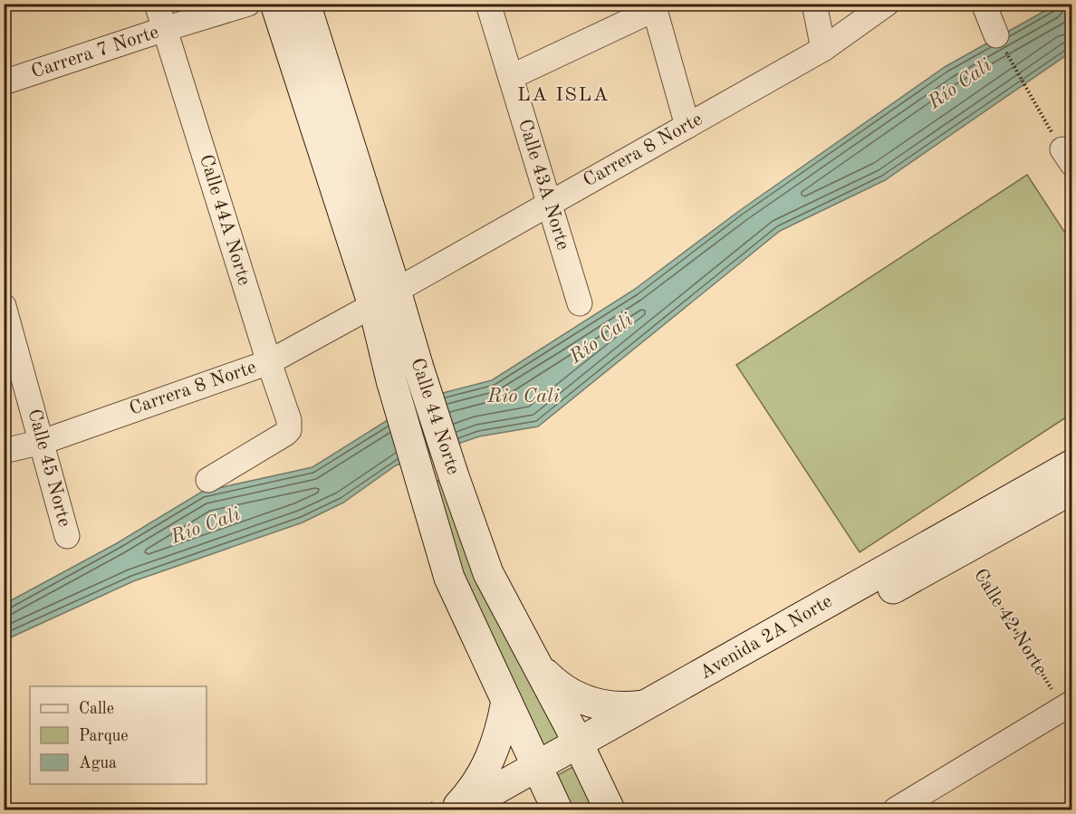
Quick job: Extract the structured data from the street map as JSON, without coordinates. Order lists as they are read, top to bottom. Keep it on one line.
{"streets":{"main road":["Calle 44 Norte","Avenida 2A Norte"],"street":["Carrera 7 Norte","Carrera 8 Norte","Calle 43A Norte","Calle 44A Norte","Calle 45 Norte"],"path":["Calle 42 Norte"]},"crossings":[["Carrera 7 Norte","Calle 44A Norte"],["Carrera 8 Norte","Calle 43A Norte"],["Carrera 8 Norte","Calle 44A Norte"],["Carrera 8 Norte","Calle 44 Norte"],["Carrera 8 Norte","Calle 45 Norte"],["Calle 44 Norte","Avenida 2A Norte"],["Calle 42 Norte","Avenida 2A Norte"]],"districts":["LA ISLA"],"water":["Río Cali","Rio Cali"],"legend":["Calle","Parque","Agua"]}
